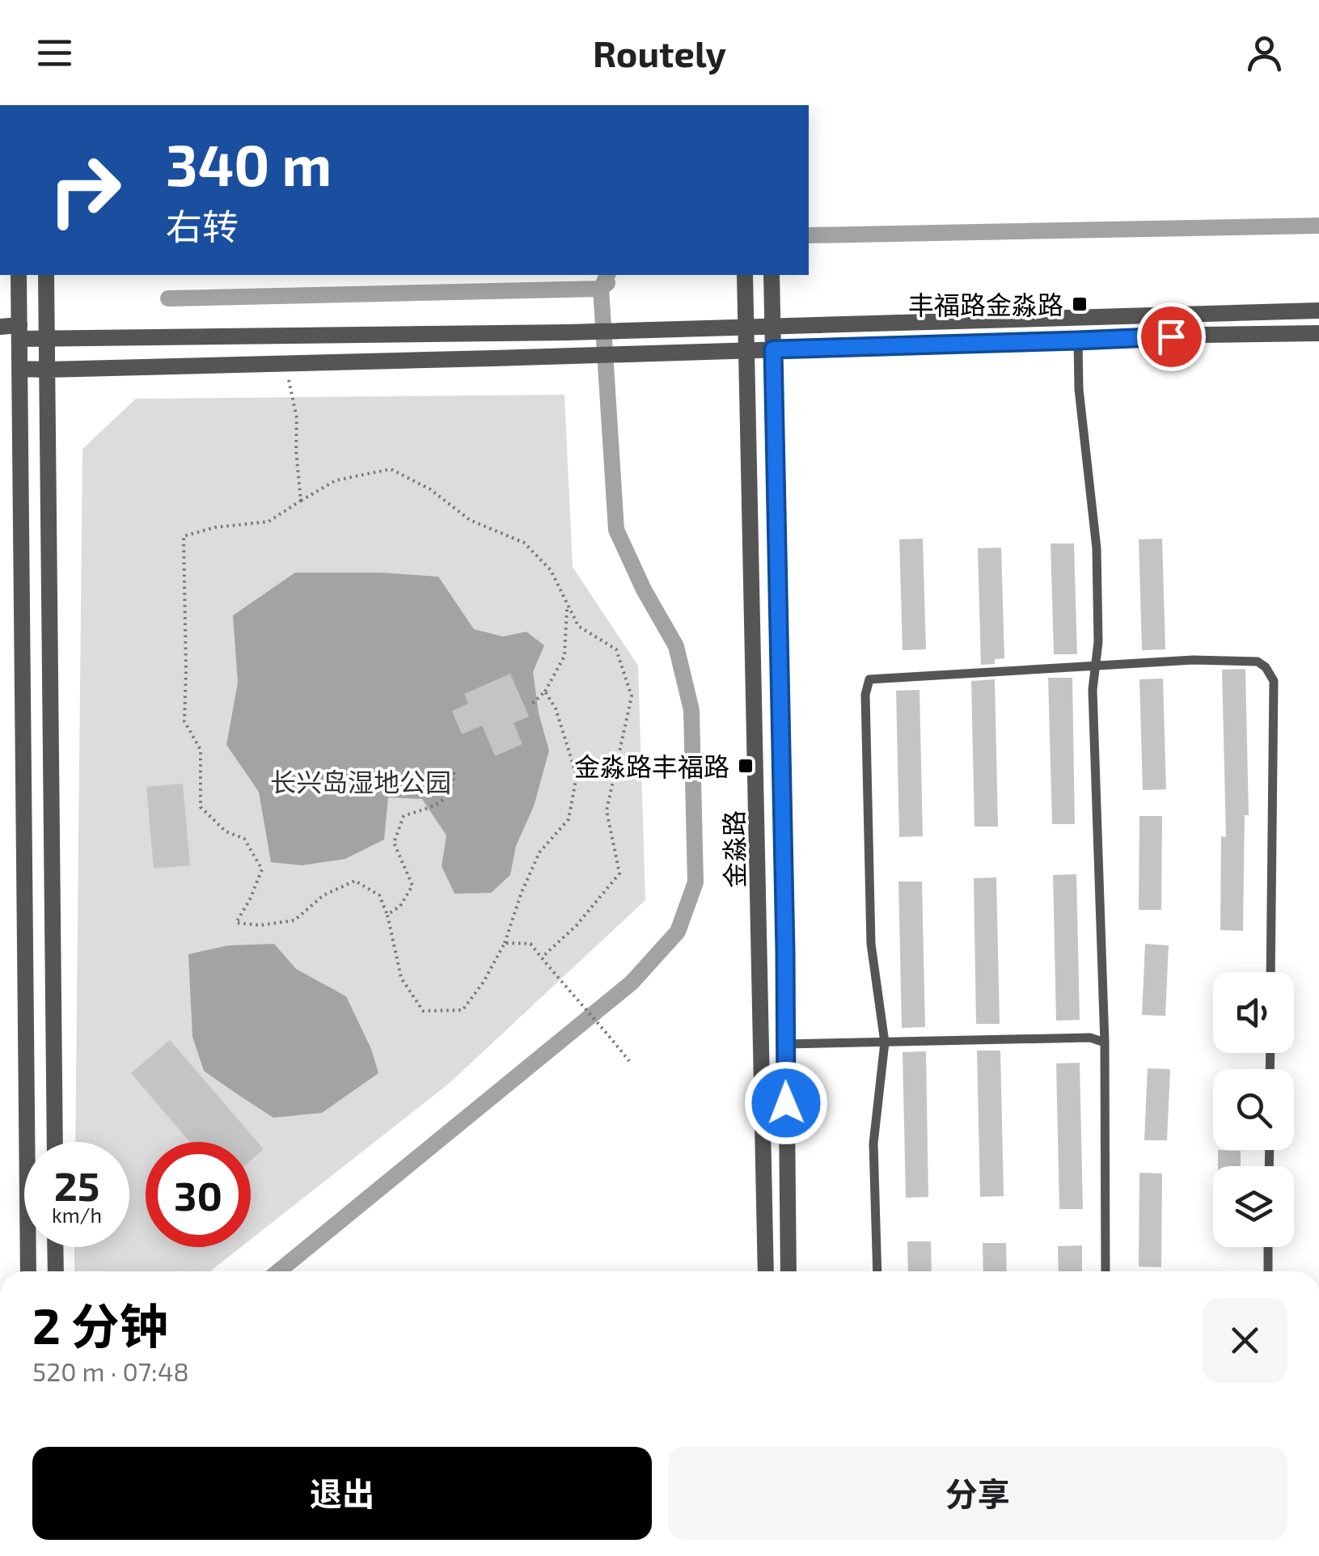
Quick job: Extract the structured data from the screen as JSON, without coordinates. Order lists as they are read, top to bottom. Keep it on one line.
{"streets":{"street":["金淼路"]},"parks":["长兴岛湿地公园"],"places":{"transit":["丰福路金淼路","金淼路丰福路"]},"page":{"header":"Routely","turn":["340 m","右转"],"speed":"25 km/h","limit":"30","heading":["2 分钟","520 m · 07:48"],"buttons":["退出","分享"]}}
